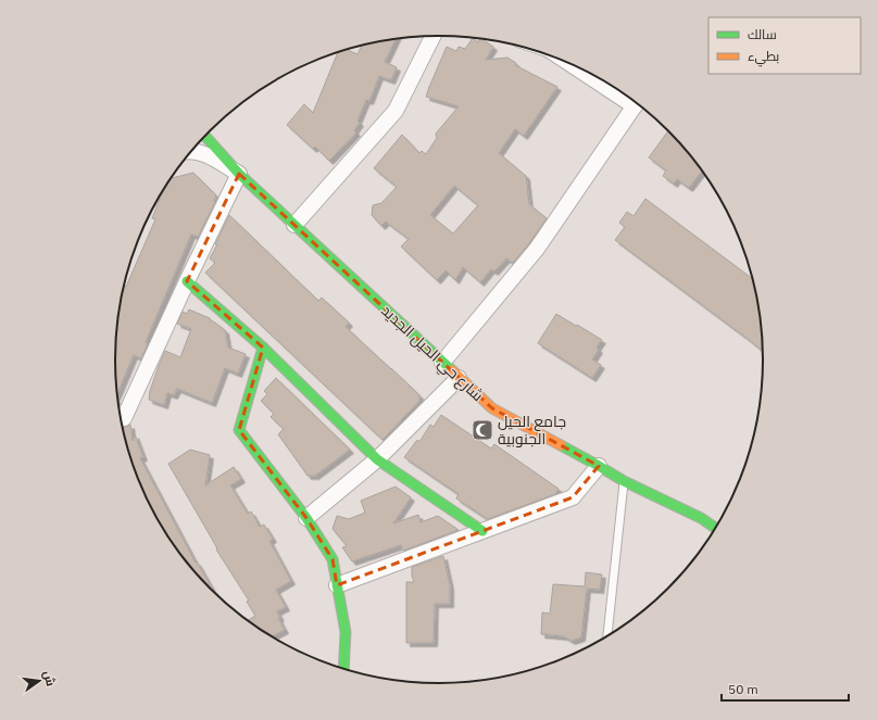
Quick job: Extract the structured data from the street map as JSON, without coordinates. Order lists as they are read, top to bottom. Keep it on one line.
{"streets":{"street":["شارع حي الحيل الجديد"]},"places":{"mosque":["جامع الحيل الجنوبية"]},"legend":["سالك","بطيء"],"scale_bar":"50 m","north":"right"}
